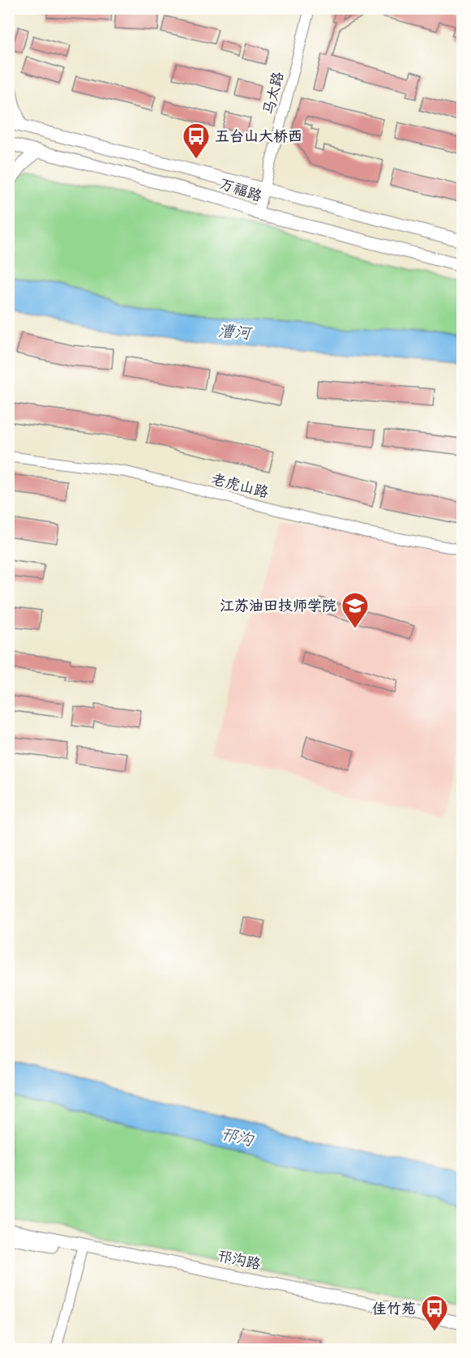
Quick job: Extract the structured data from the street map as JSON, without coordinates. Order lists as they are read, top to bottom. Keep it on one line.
{"streets":{"main road":["万福路","邗沟路"],"street":["马太路","老虎山路"]},"crossings":[["马太路","万福路"]],"water":["漕河","邗沟"],"places":{"bus stop":["五台山大桥西","佳竹苑"],"school or university":["江苏油田技师学院"]}}
